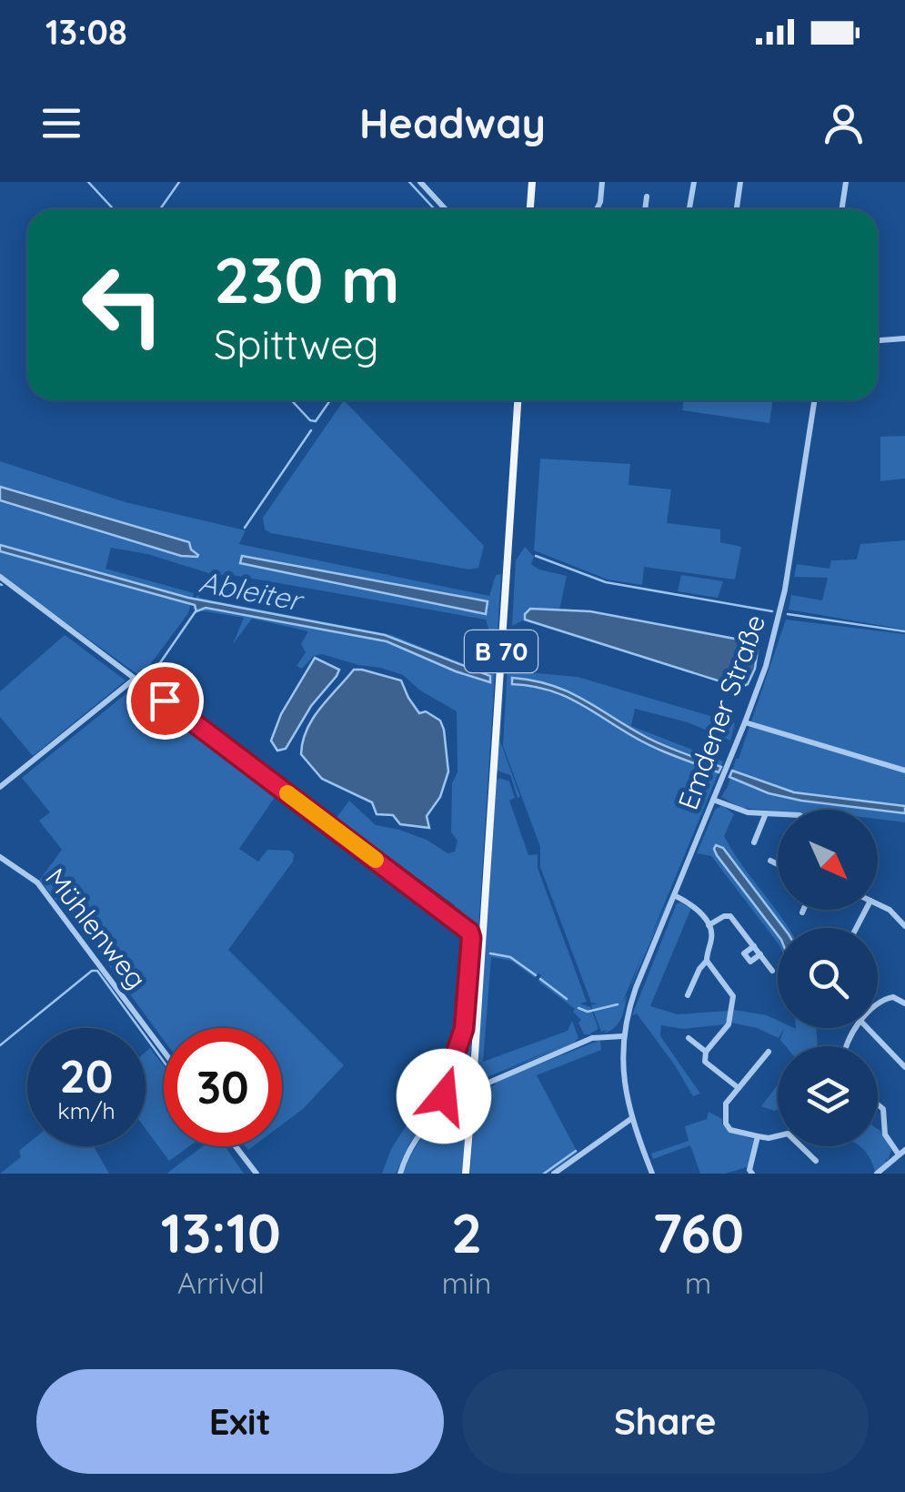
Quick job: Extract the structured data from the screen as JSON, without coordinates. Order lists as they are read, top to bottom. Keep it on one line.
{"streets":{"main road":["B 70"],"street":["Emdener Straße","Mühlenweg"]},"water":["Ableiter"],"north":"bottom right","page":{"status":"13:08","header":"Headway","turn":["230 m","Spittweg"],"speed":"20 km/h","limit":"30","eta":["13:10","Arrival","2","min","760","m"],"buttons":["Exit","Share"]}}
